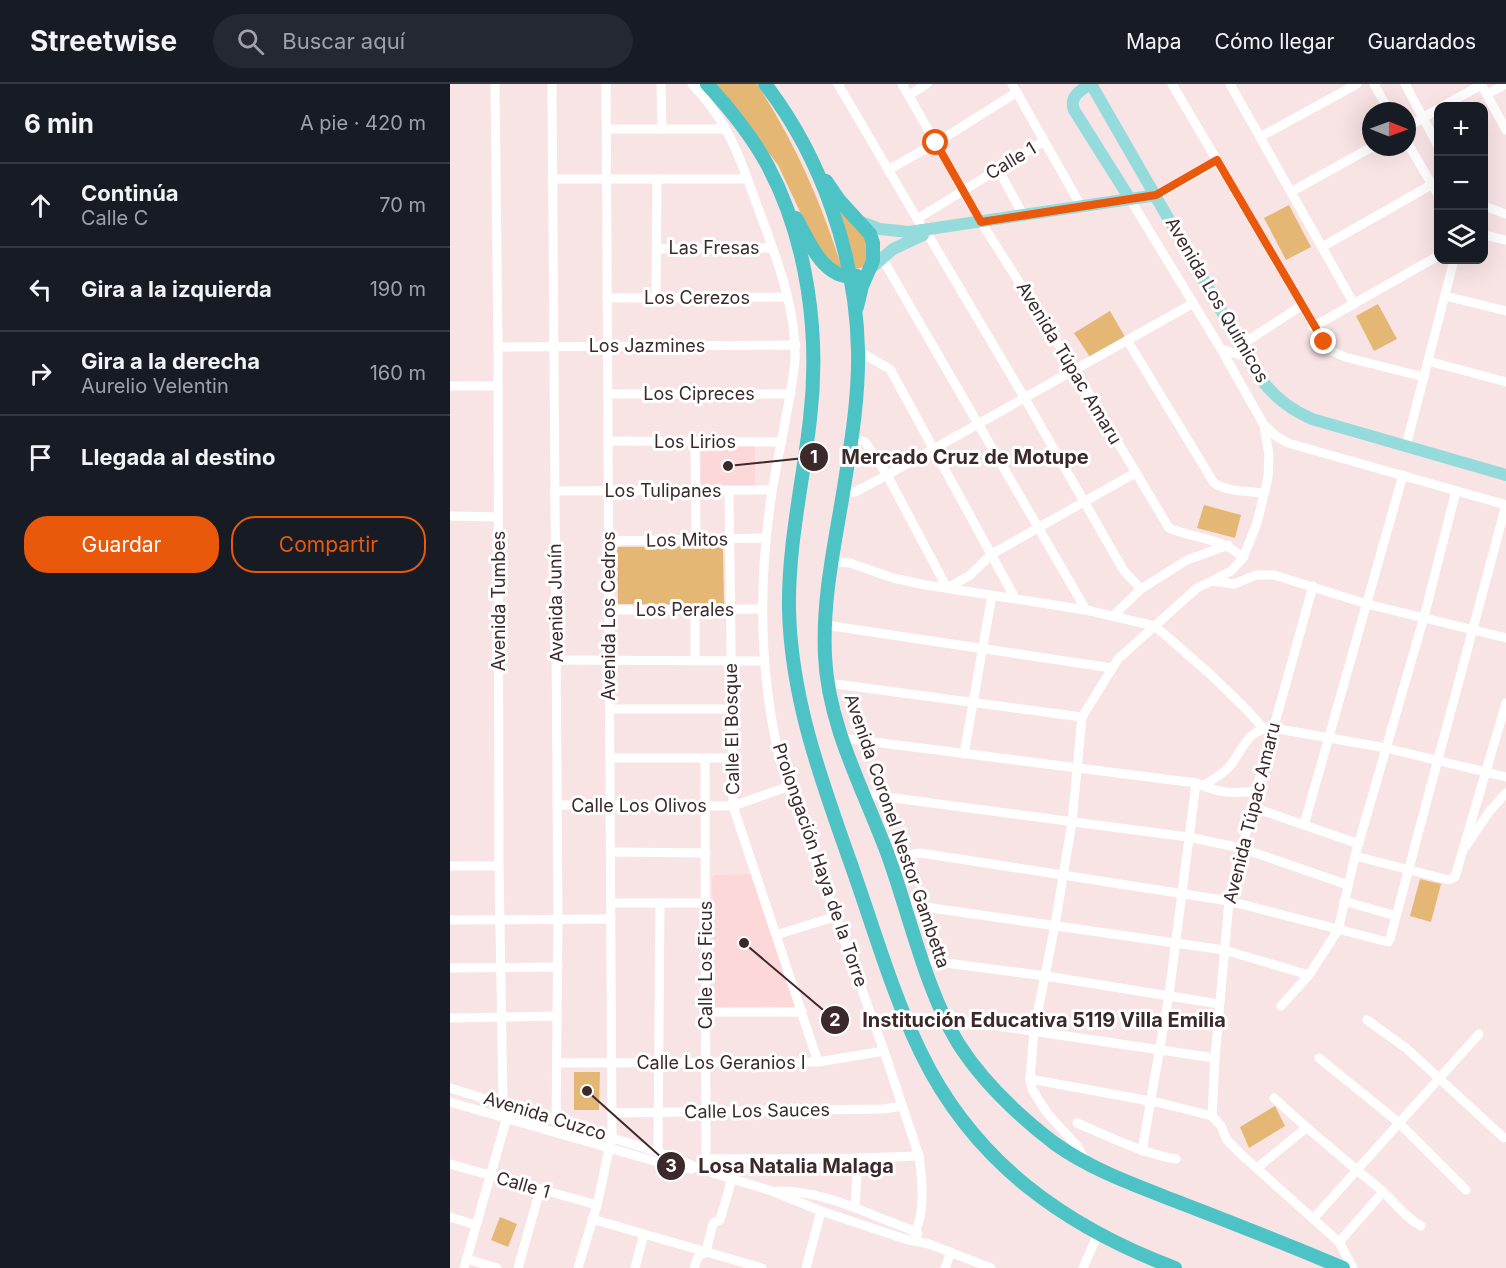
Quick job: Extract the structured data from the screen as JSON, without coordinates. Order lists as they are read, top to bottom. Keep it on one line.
{"streets":{"highway":["Avenida Coronel Nestor Gambetta"],"main road":["Avenida Los Químicos"],"street":["Calle 1","Las Fresas","Los Cerezos","Los Jazmines","Avenida Túpac Amaru","Los Cipreces","Los Lirios","Los Tulipanes","Los Mitos","Avenida Tumbes","Avenida Junín","Los Perales","Avenida Los Cedros","Calle El Bosque","Calle Los Olivos","Prolongación Haya de la Torre","Calle Los Ficus","Calle Los Geranios I","Calle Los Sauces","Avenida Cuzco"]},"crossings":[["Calle 1","Avenida Túpac Amaru"],["Calle 1","Avenida Los Cedros"],["Las Fresas","Prolongación Haya de la Torre"],["Los Cerezos","Avenida Los Cedros"],["Los Cerezos","Prolongación Haya de la Torre"],["Los Jazmines","Avenida Tumbes"],["Los Jazmines","Avenida Junín"],["Los Jazmines","Avenida Los Cedros"],["Los Jazmines","Prolongación Haya de la Torre"],["Los Cipreces","Avenida Los Cedros"],["Los Cipreces","Prolongación Haya de la Torre"],["Los Lirios","Avenida Los Cedros"],["Los Lirios","Prolongación Haya de la Torre"],["Los Tulipanes","Avenida Junín"],["Los Tulipanes","Avenida Los Cedros"],["Los Tulipanes","Calle El Bosque"],["Los Tulipanes","Prolongación Haya de la Torre"],["Los Mitos","Avenida Los Cedros"],["Los Mitos","Calle El Bosque"],["Los Mitos","Prolongación Haya de la Torre"],["Avenida Tumbes","Avenida Cuzco"],["Avenida Junín","Calle Los Olivos"],["Avenida Junín","Calle Los Geranios I"],["Avenida Junín","Avenida Cuzco"],["Los Perales","Avenida Los Cedros"],["Los Perales","Calle El Bosque"],["Los Perales","Prolongación Haya de la Torre"],["Avenida Los Cedros","Calle Los Olivos"],["Avenida Los Cedros","Calle Los Geranios I"],["Avenida Los Cedros","Calle Los Sauces"],["Avenida Los Cedros","Avenida Cuzco"],["Calle El Bosque","Calle Los Olivos"],["Calle El Bosque","Calle Los Geranios I"],["Calle Los Olivos","Prolongación Haya de la Torre"],["Calle Los Olivos","Calle Los Ficus"],["Prolongación Haya de la Torre","Calle Los Geranios I"],["Prolongación Haya de la Torre","Calle Los Sauces"],["Prolongación Haya de la Torre","Avenida Cuzco"],["Calle Los Ficus","Calle Los Geranios I"],["Calle Los Ficus","Calle Los Sauces"],["Calle Los Ficus","Avenida Cuzco"]],"places":["Mercado Cruz de Motupe","Institución Educativa 5119 Villa Emilia","Losa Natalia Malaga"],"north":"right","page":{"header":"Streetwise","search":"Buscar aquí","nav":["Mapa","Cómo llegar","Guardados"],"heading":["6 min","A pie · 420 m"],"map_buttons":["+","−"],"list":[["Continúa","Calle C","70 m"],["Gira a la izquierda","190 m"],["Gira a la derecha","Aurelio Velentin","160 m"],"Llegada al destino"],"buttons":["Guardar","Compartir"]}}
